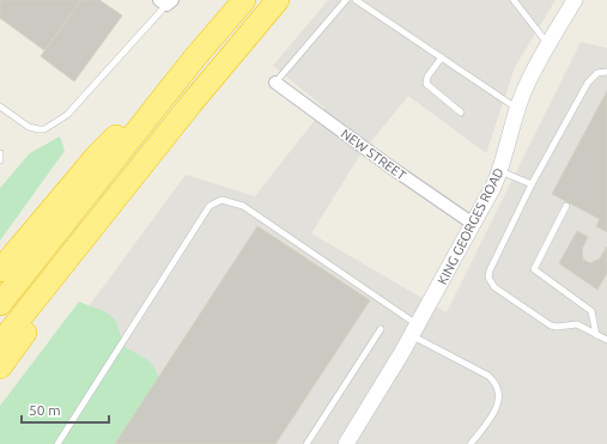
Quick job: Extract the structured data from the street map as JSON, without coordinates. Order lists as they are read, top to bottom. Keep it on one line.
{"streets":{"street":["NEW STREET","KING GEORGES ROAD"]},"crossings":[["NEW STREET","KING GEORGES ROAD"]],"scale_bar":"50 m"}
